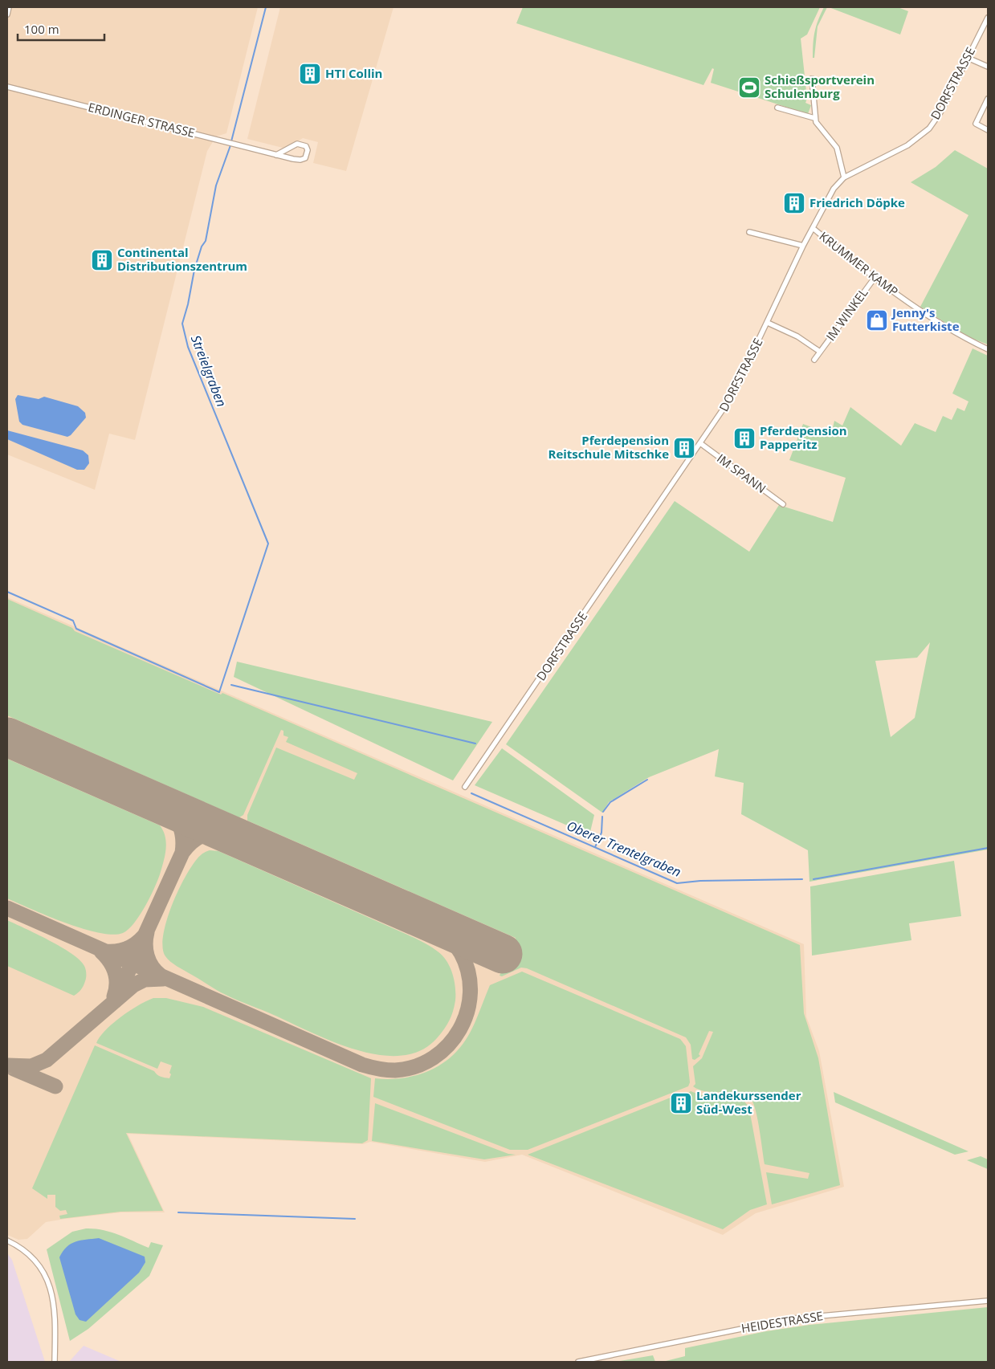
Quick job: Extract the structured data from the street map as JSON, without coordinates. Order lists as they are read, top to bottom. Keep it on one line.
{"streets":{"street":["DORFSTRASSE","ERDINGER STRASSE","KRUMMER KAMP","IM WINKEL","IM SPANN","HEIDESTRASSE"]},"crossings":[["DORFSTRASSE","KRUMMER KAMP"],["DORFSTRASSE","IM WINKEL"],["DORFSTRASSE","IM SPANN"],["KRUMMER KAMP","IM WINKEL"]],"water":["Streielgraben","Oberer Trentelgraben"],"places":{"building":["HTI Collin","Friedrich Döpke","Continental Distributionszentrum","Pferdepension Papperitz","Pferdepension Reitschule Mitschke","Landekurssender Süd-West"],"sports":["Schießsportverein Schulenburg"],"shop":["Jenny's Futterkiste"]},"scale_bar":"100 m"}
